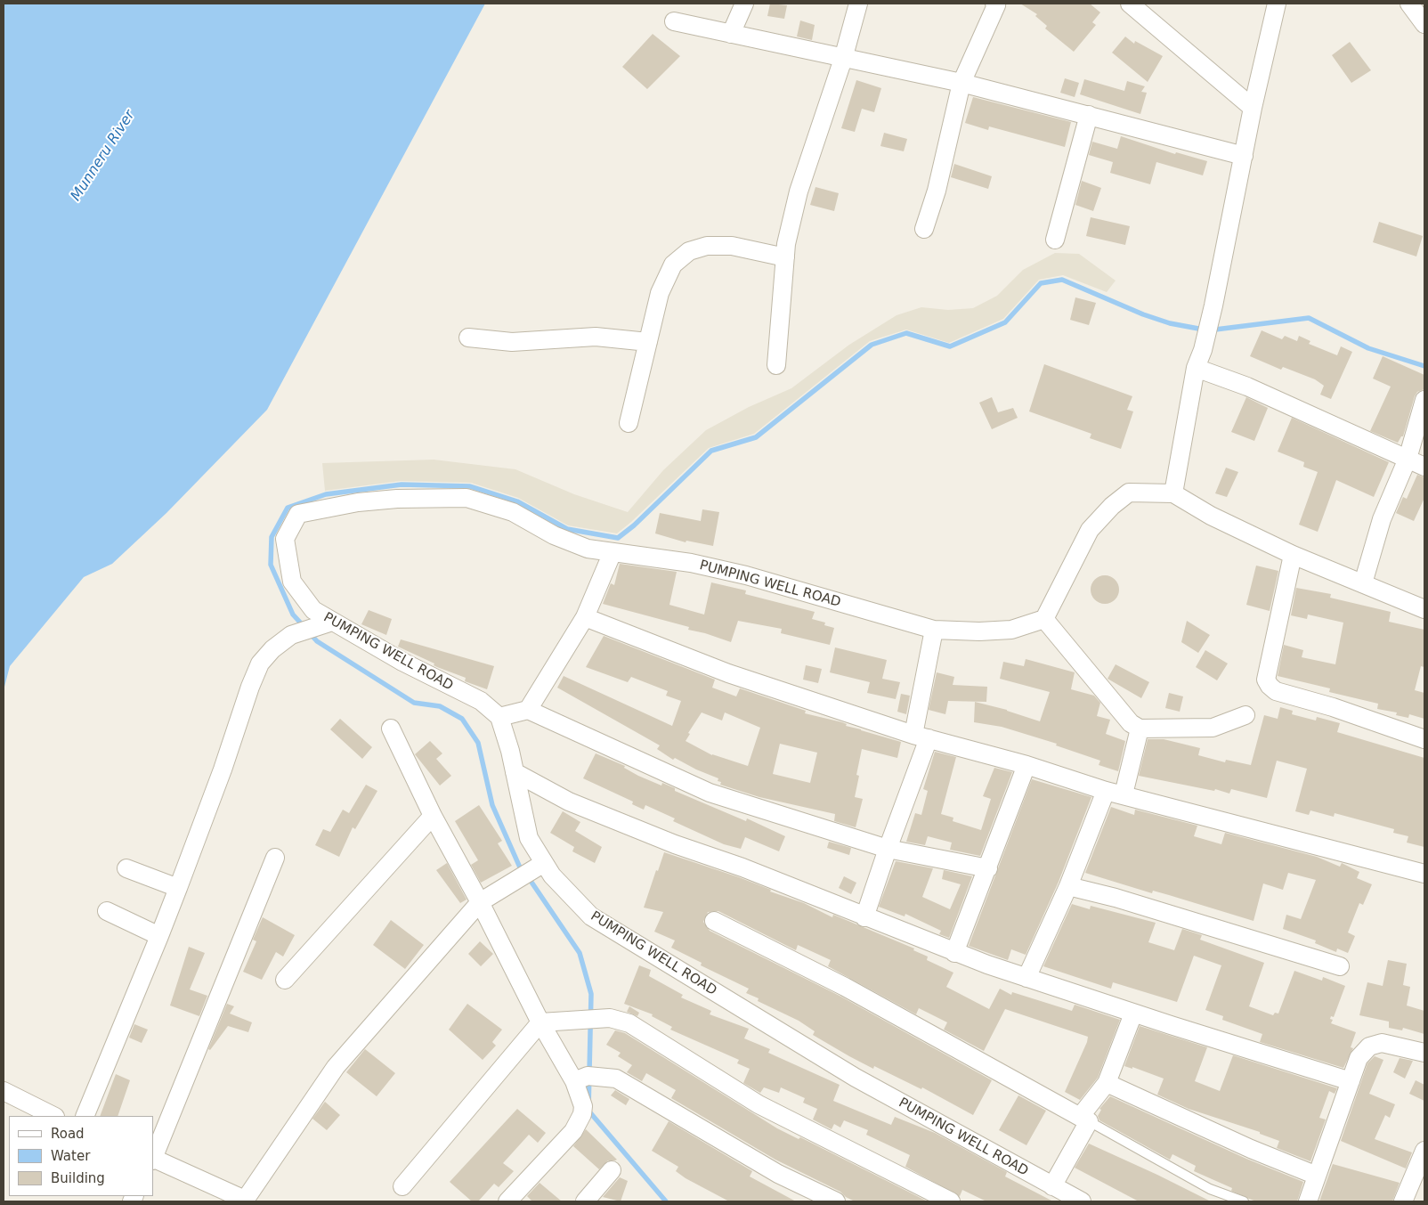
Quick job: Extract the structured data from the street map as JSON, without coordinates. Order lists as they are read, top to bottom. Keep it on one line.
{"streets":{"street":["PUMPING WELL ROAD"]},"water":["Munneru River"],"legend":["Road","Water","Building"]}
